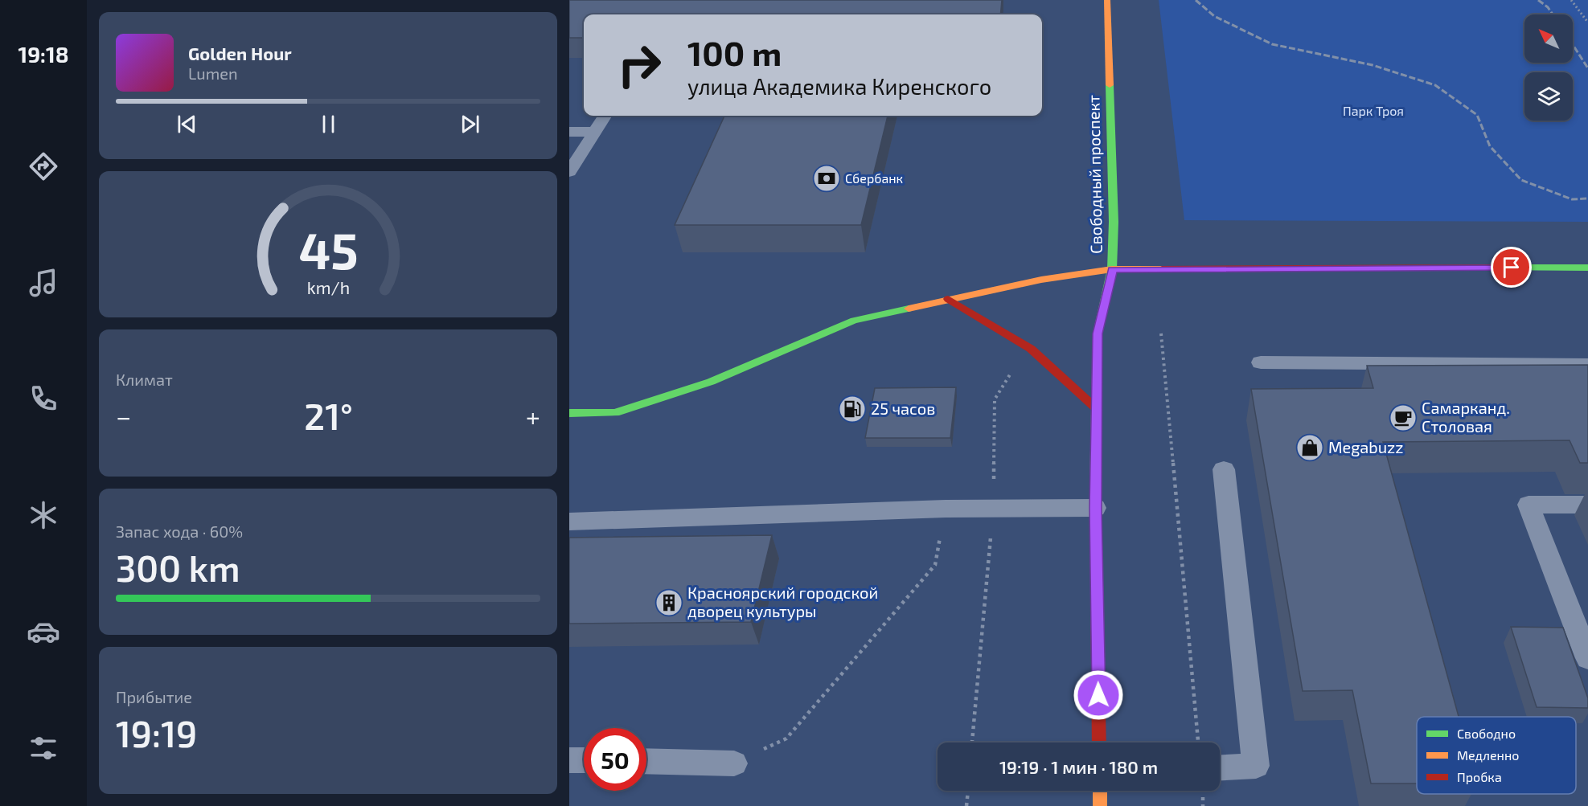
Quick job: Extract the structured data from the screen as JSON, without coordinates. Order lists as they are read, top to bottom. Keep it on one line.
{"streets":{"main road":["Свободный проспект"]},"parks":["Парк Троя"],"places":{"bank":["Сбербанк"],"fuel station":["25 часов"],"cafe":["Самарканд. Столовая"],"shop":["Megabuzz"],"building":["Красноярский городской дворец культуры"]},"legend":["Свободно","Медленно","Пробка"],"north":"top left","page":{"tabs":"19:18","turn":["100 m","улица Академика Киренского"],"song":["Golden Hour","Lumen"],"tile":["Климат",["Запас хода · 60%","300 km"],["Прибытие","19:19"]],"heat":["−","21°","+"],"limit":"50","trip":"19:19 · 1 мин · 180 m","gauge":["45","km/h"]}}
